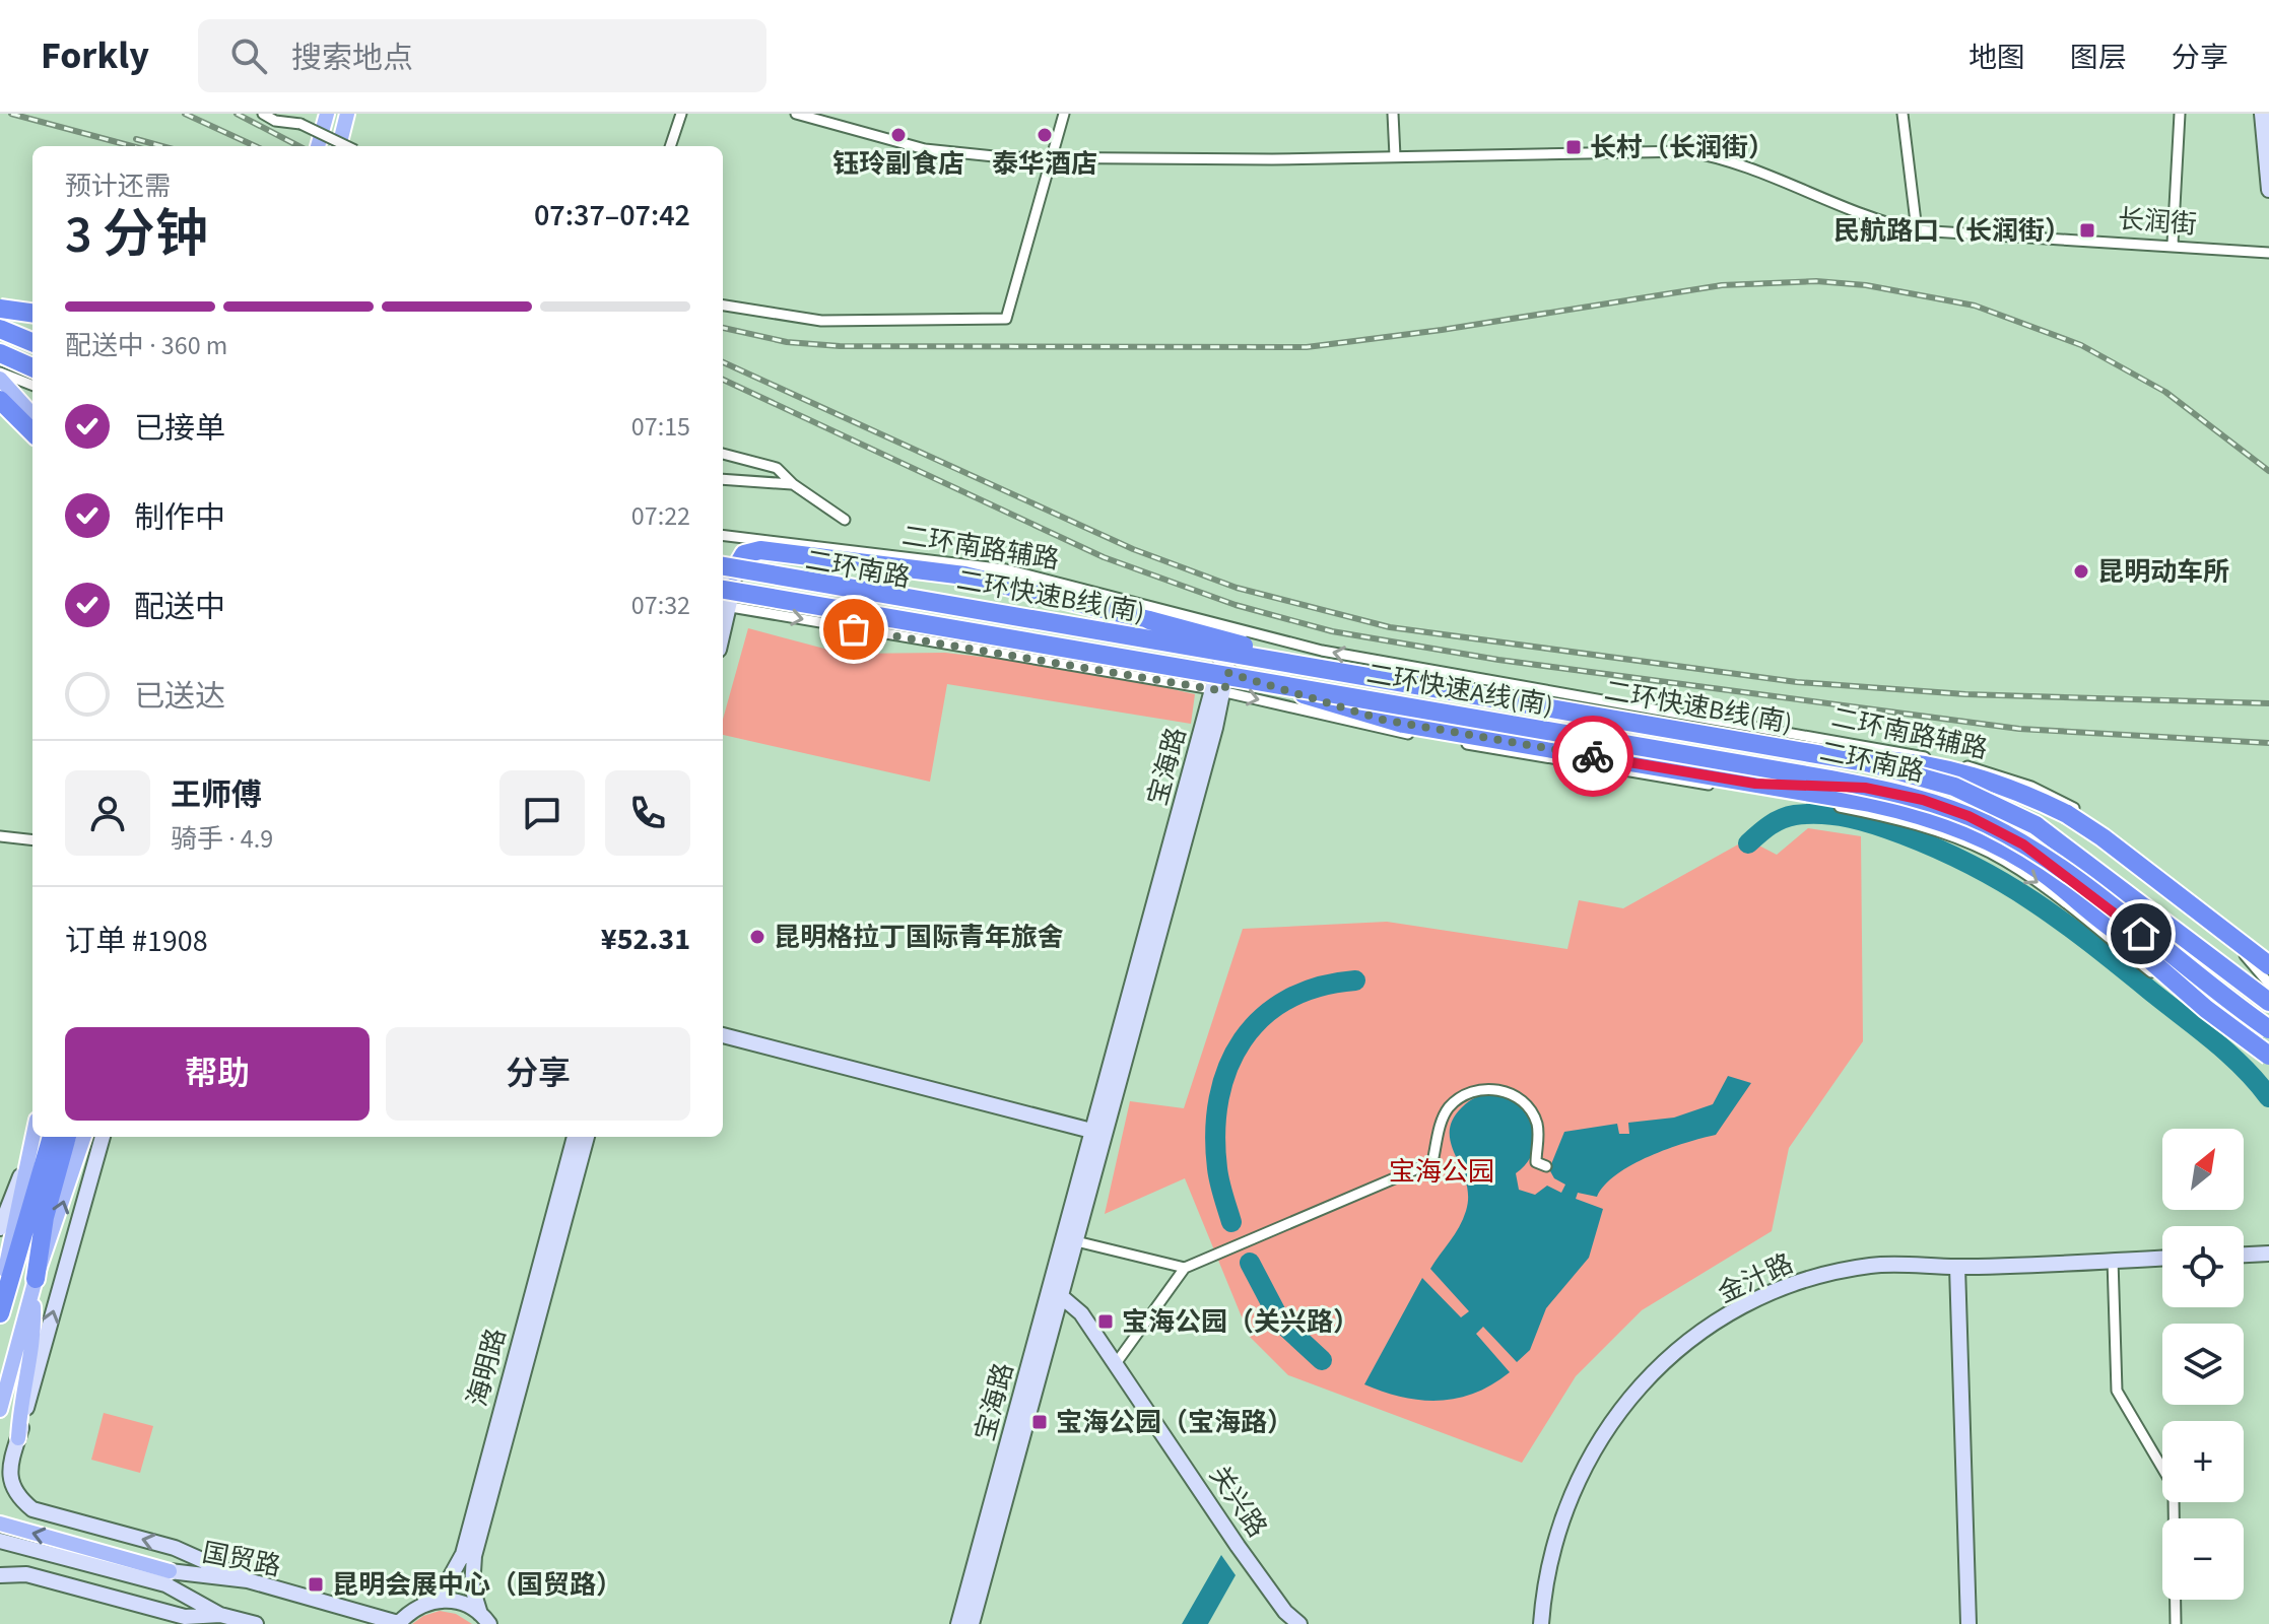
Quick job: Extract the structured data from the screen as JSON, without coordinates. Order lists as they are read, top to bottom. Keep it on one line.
{"streets":{"highway":["二环快速B线(南)","二环快速A线(南)"],"main road":["二环南路"],"street":["长润街","二环南路辅路","宝海路","金汁路","海明路","关兴路","国贸路"]},"crossings":[["二环南路","二环快速B线(南)"],["二环南路","二环快速A线(南)"],["二环南路","宝海路"],["二环快速B线(南)","二环快速A线(南)"],["宝海路","关兴路"],["海明路","国贸路"]],"parks":["宝海公园"],"places":{"other":["钰玲副食店","泰华酒店","昆明动车所","昆明格拉丁国际青年旅舍"],"transit":["长村（长润街）","民航路口（长润街）","宝海公园（关兴路）","宝海公园（宝海路）","昆明会展中心（国贸路）"]},"north":"top right","page":{"header":"Forkly","search":"搜索地点","nav":["地图","图层","分享"],"heading":["3 分钟","预计还需","07:37–07:42"],"panel":["王师傅","骑手 · 4.9","订单 #1908","¥52.31"],"bar":"配送中 · 360 m","list":[["已接单","07:15"],["制作中","07:22"],["配送中","07:32"],"已送达"],"buttons":["帮助","分享"],"map_buttons":["+","−"]}}
